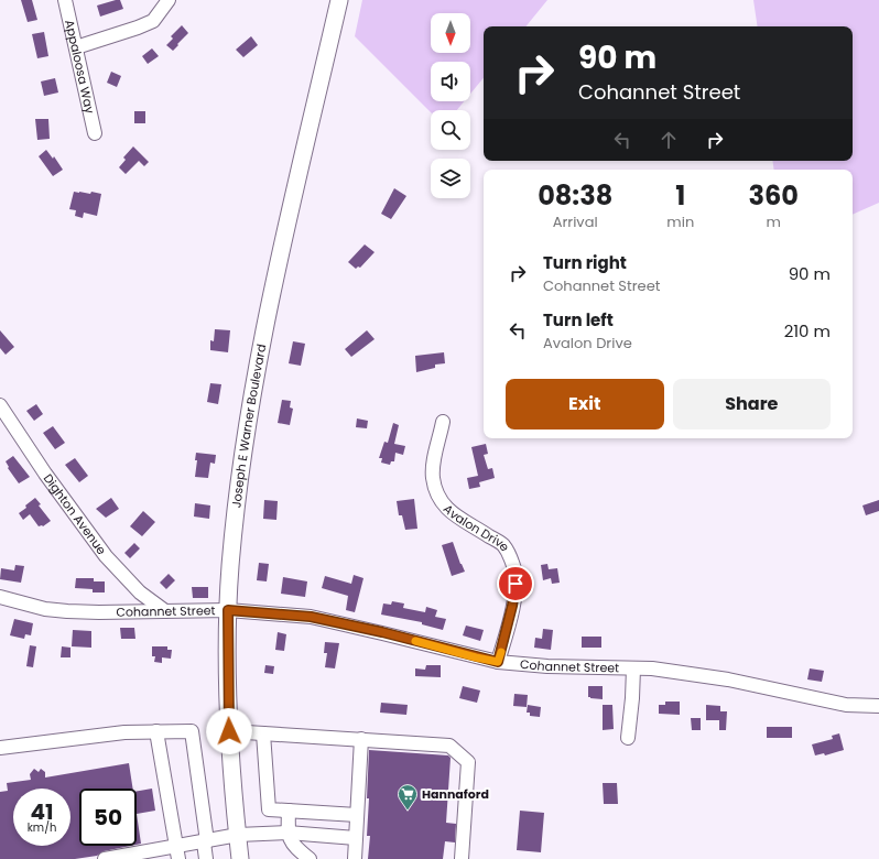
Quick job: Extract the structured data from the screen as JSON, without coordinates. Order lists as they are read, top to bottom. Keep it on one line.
{"streets":{"main road":["Joseph E Warner Boulevard"],"street":["Appaloosa Way","Dighton Avenue","Avalon Drive","Cohannet Street"]},"crossings":[["Joseph E Warner Boulevard","Cohannet Street"],["Dighton Avenue","Cohannet Street"],["Avalon Drive","Cohannet Street"]],"places":{"supermarket":["Hannaford"]},"north":"bottom","page":{"turn":["90 m","Cohannet Street"],"eta":["08:38","Arrival","1","min","360","m"],"list":[{"name":"Turn right","note":"Cohannet Street","value":"90 m"},{"name":"Turn left","note":"Avalon Drive","value":"210 m"}],"buttons":["Exit","Share"],"speed":"41 km/h","limit":"50"}}
